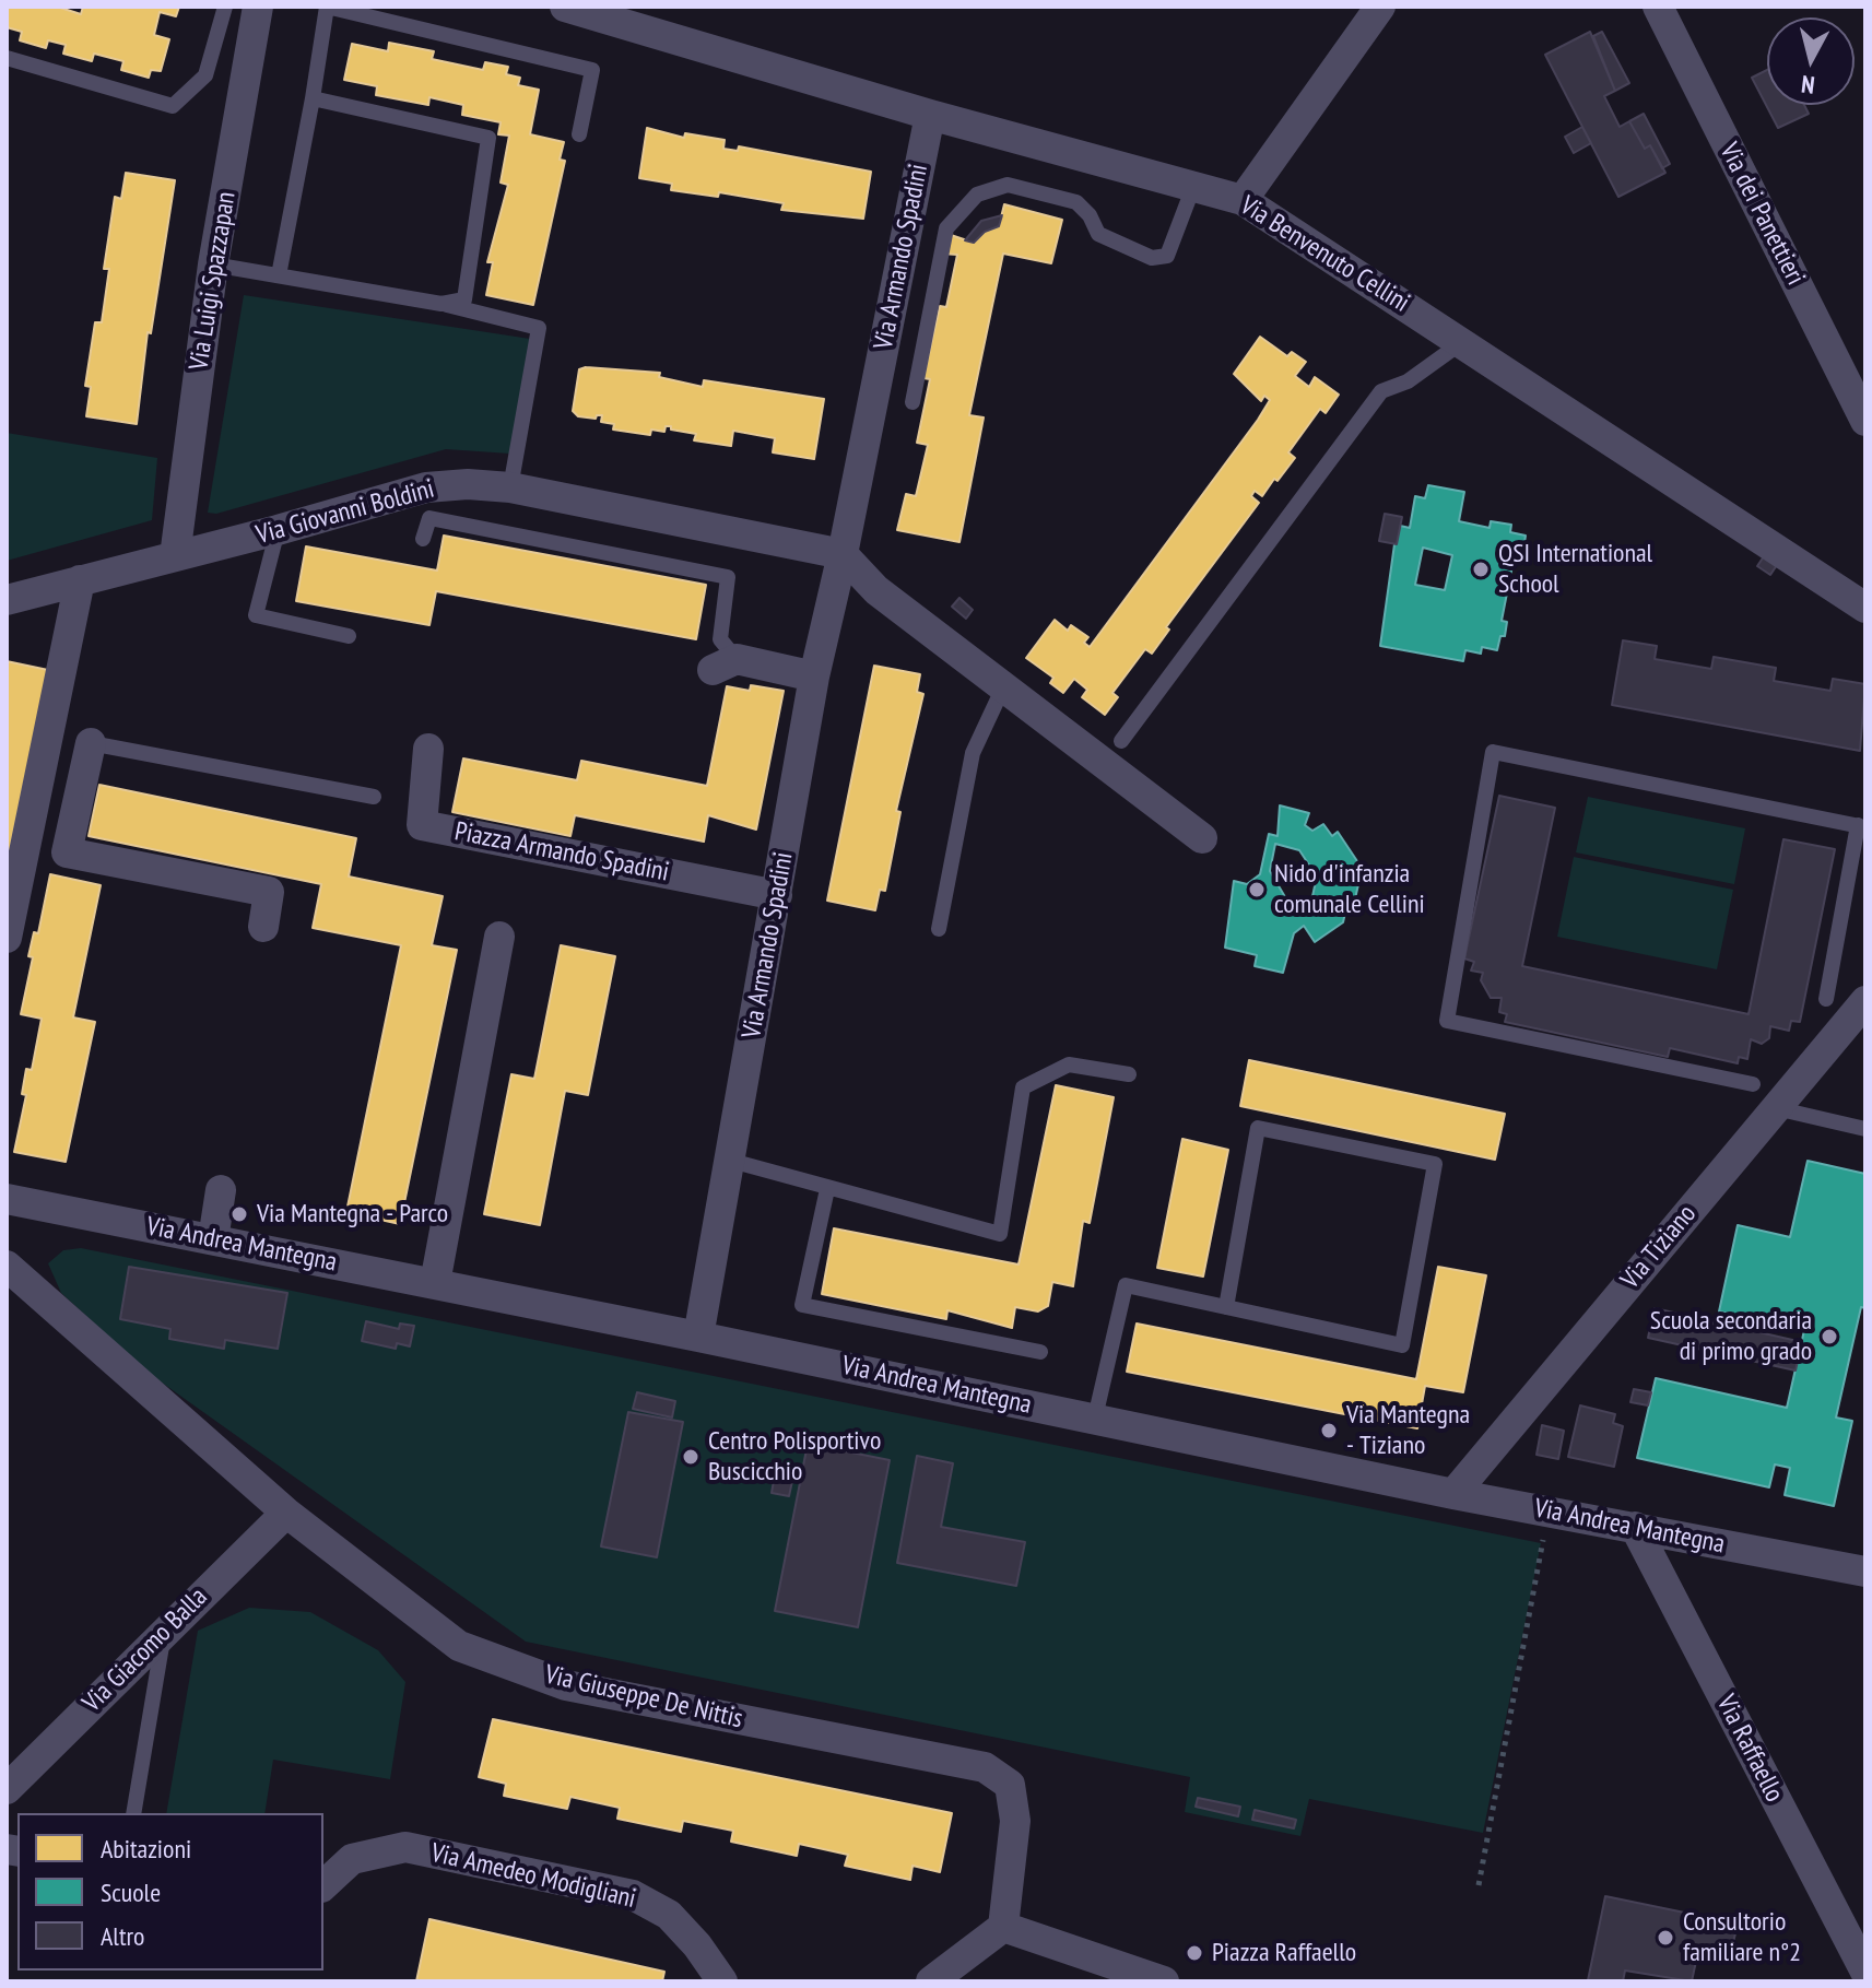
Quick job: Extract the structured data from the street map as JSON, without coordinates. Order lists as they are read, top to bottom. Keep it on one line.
{"streets":{"street":["Via dei Panettieri","Via Benvenuto Cellini","Via Armando Spadini","Via Luigi Spazzapan","Via Giovanni Boldini","Piazza Armando Spadini","Via Andrea Mantegna","Via Tiziano","Via Giacomo Balla","Via Giuseppe De Nittis","Via Raffaello","Via Amedeo Modigliani"]},"crossings":[["Via Benvenuto Cellini","Via Armando Spadini"],["Via Armando Spadini","Via Giovanni Boldini"],["Via Armando Spadini","Piazza Armando Spadini"],["Via Armando Spadini","Via Andrea Mantegna"],["Via Luigi Spazzapan","Via Giovanni Boldini"],["Via Andrea Mantegna","Via Tiziano"],["Via Andrea Mantegna","Via Raffaello"],["Via Giacomo Balla","Via Giuseppe De Nittis"]],"places":["QSI International School","Nido d'infanzia comunale Cellini","Via Mantegna - Parco","Scuola secondaria di primo grado","Via Mantegna - Tiziano","Centro Polisportivo Buscicchio","Consultorio familiare n°2","Piazza Raffaello"],"legend":["Abitazioni","Scuole","Altro"],"north":"bottom"}
